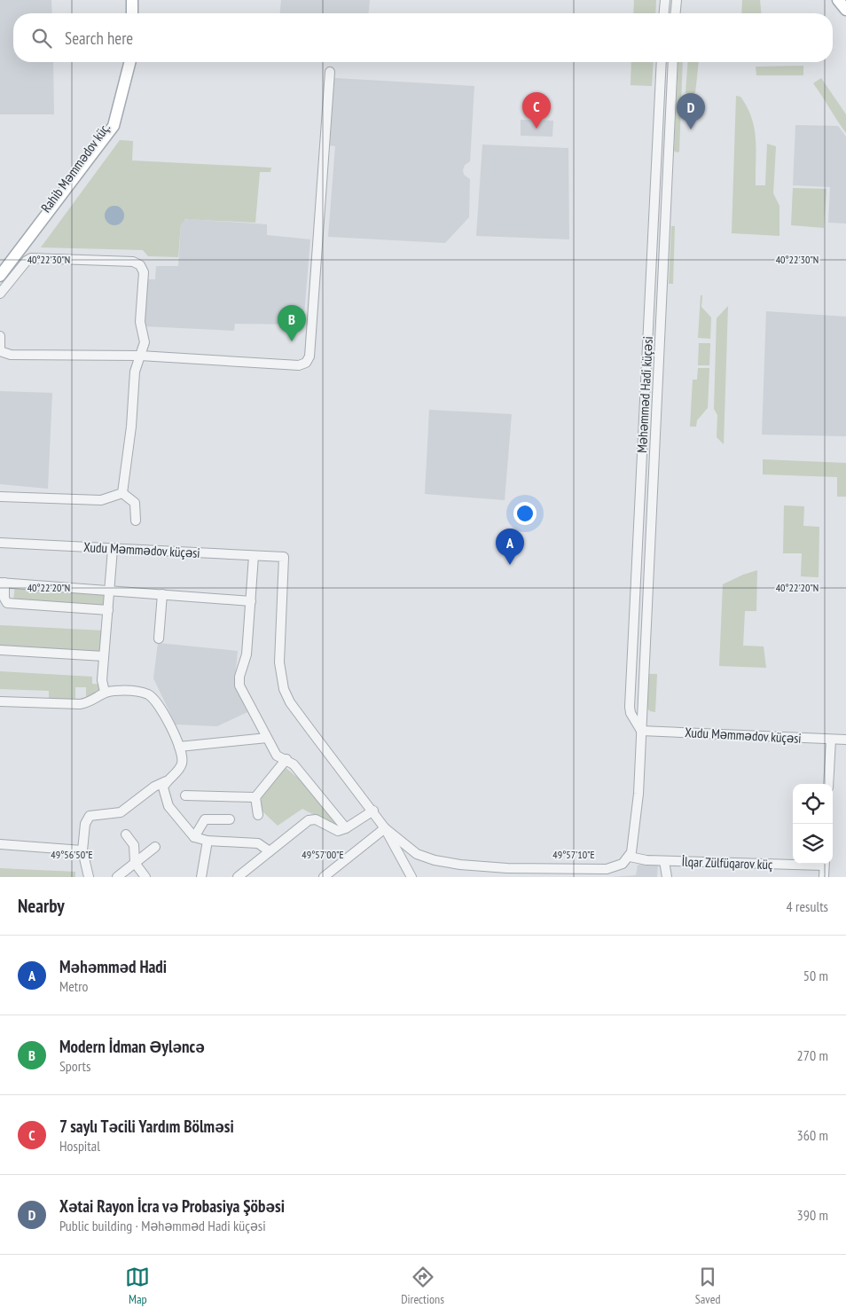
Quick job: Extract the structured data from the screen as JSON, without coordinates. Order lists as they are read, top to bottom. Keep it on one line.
{"streets":{"main road":["Rahib Məmmədov küç."],"street":["Məhəmməd Hadi küçəsi","Xudu Məmmədov küçəsi","İlqar Zülfüqarov küç"]},"crossings":[["Məhəmməd Hadi küçəsi","Xudu Məmmədov küçəsi"],["Məhəmməd Hadi küçəsi","İlqar Zülfüqarov küç"]],"page":{"search":"Search here","pins":["C","D","B","A"],"heading":["Nearby","4 results"],"list":[{"mark":"A","name":"Məhəmməd Hadi","note":"Metro","value":"50 m"},{"mark":"B","name":"Modern İdman Əyləncə","note":"Sports","value":"270 m"},{"mark":"C","name":"7 saylı Təcili Yardım Bölməsi","note":"Hospital","value":"360 m"},{"mark":"D","name":"Xətai Rayon İcra və Probasiya Şöbəsi","note":"Public building · Məhəmməd Hadi küçəsi","value":"390 m"}],"nav":["Map","Directions","Saved"]},"coordinates":["40°22'30\"N","40°22'20\"N","49°56'50\"E","49°57'00\"E","49°57'10\"E"]}
